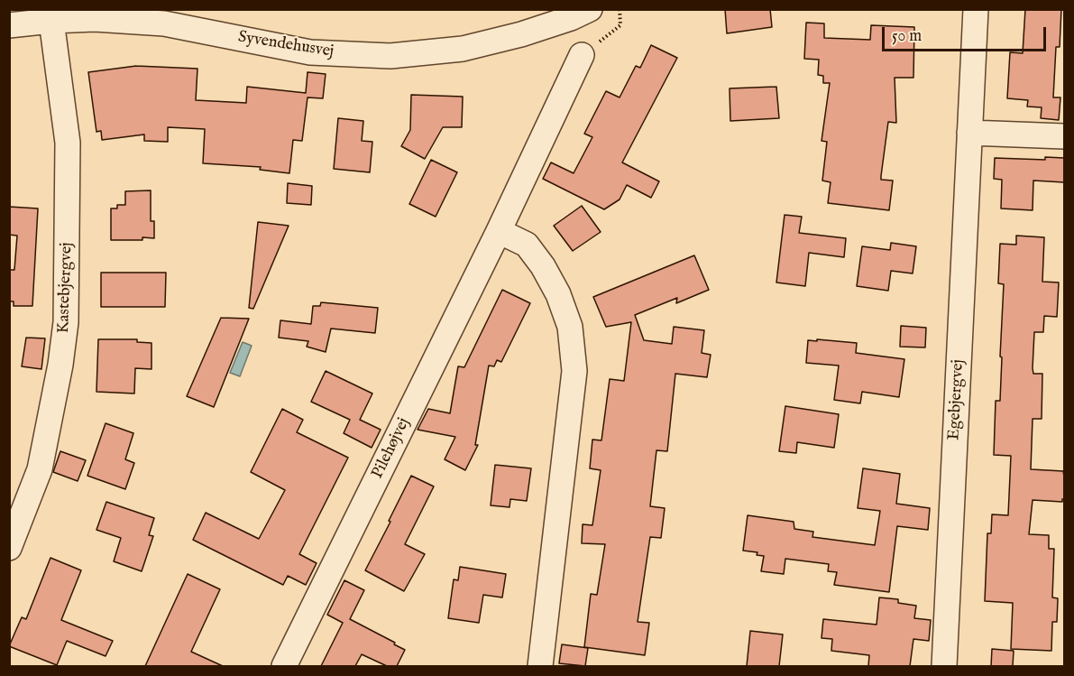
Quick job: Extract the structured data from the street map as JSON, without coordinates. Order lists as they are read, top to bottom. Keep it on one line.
{"streets":{"street":["Syvendehusvej","Kastebjergvej","Egebjergvej","Pilehøjvej"]},"crossings":[["Syvendehusvej","Kastebjergvej"]],"scale_bar":"50 m"}
